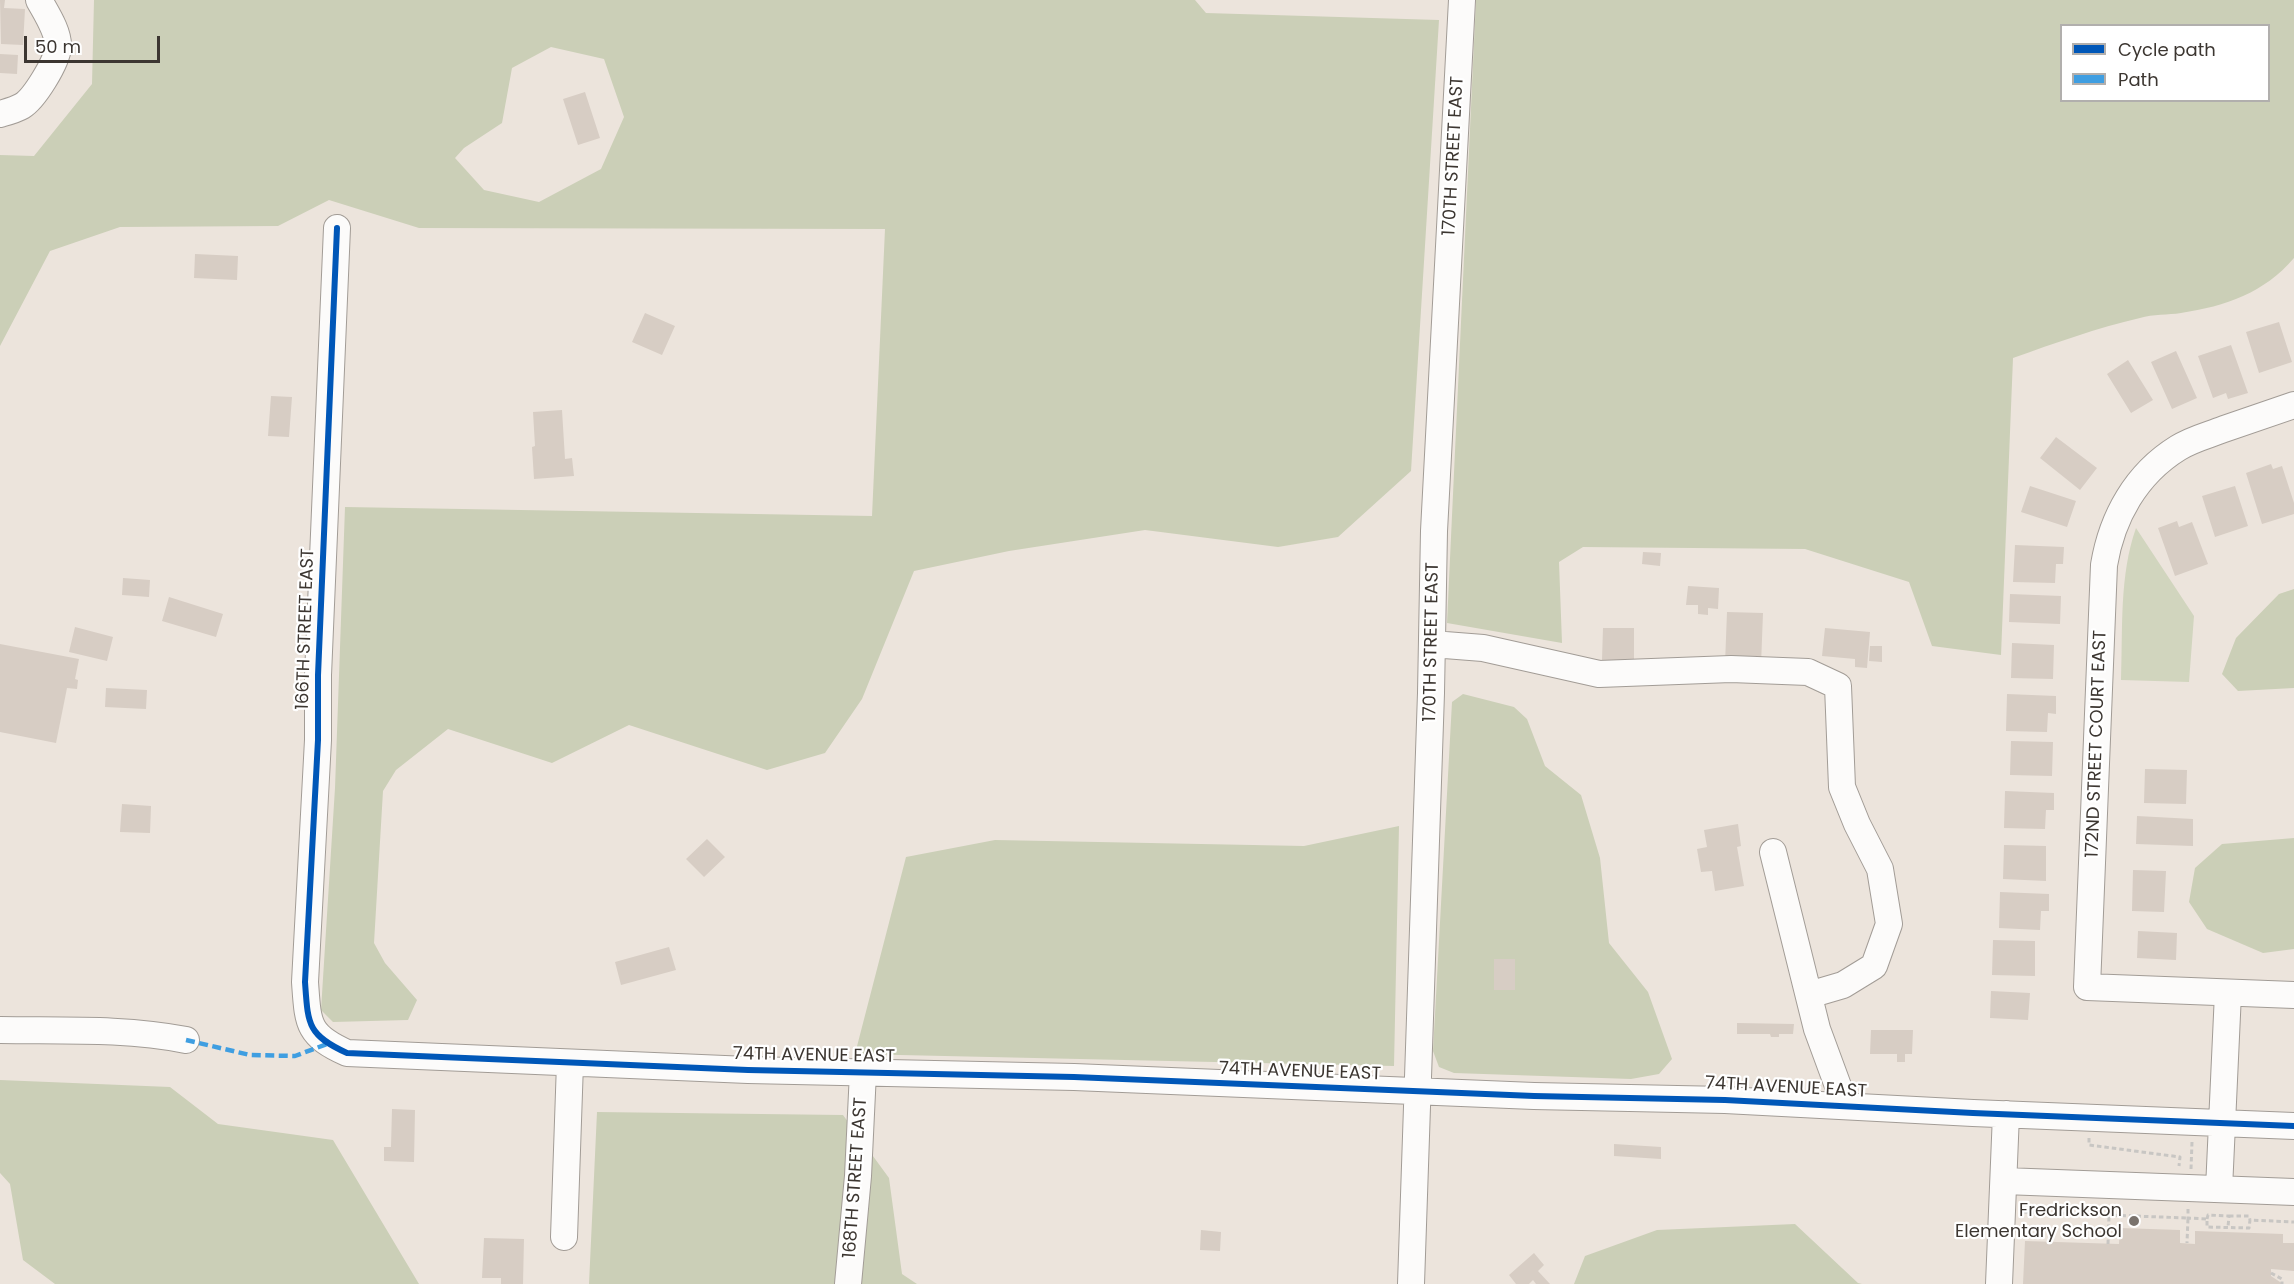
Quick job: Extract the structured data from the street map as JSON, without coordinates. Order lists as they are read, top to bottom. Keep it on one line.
{"streets":{"street":["170TH STREET EAST","166TH STREET EAST","172ND STREET COURT EAST","74TH AVENUE EAST","168TH STREET EAST"]},"crossings":[["170TH STREET EAST","74TH AVENUE EAST"],["166TH STREET EAST","74TH AVENUE EAST"],["74TH AVENUE EAST","168TH STREET EAST"]],"places":["Fredrickson Elementary School"],"legend":["Cycle path","Path"],"scale_bar":"50 m"}
